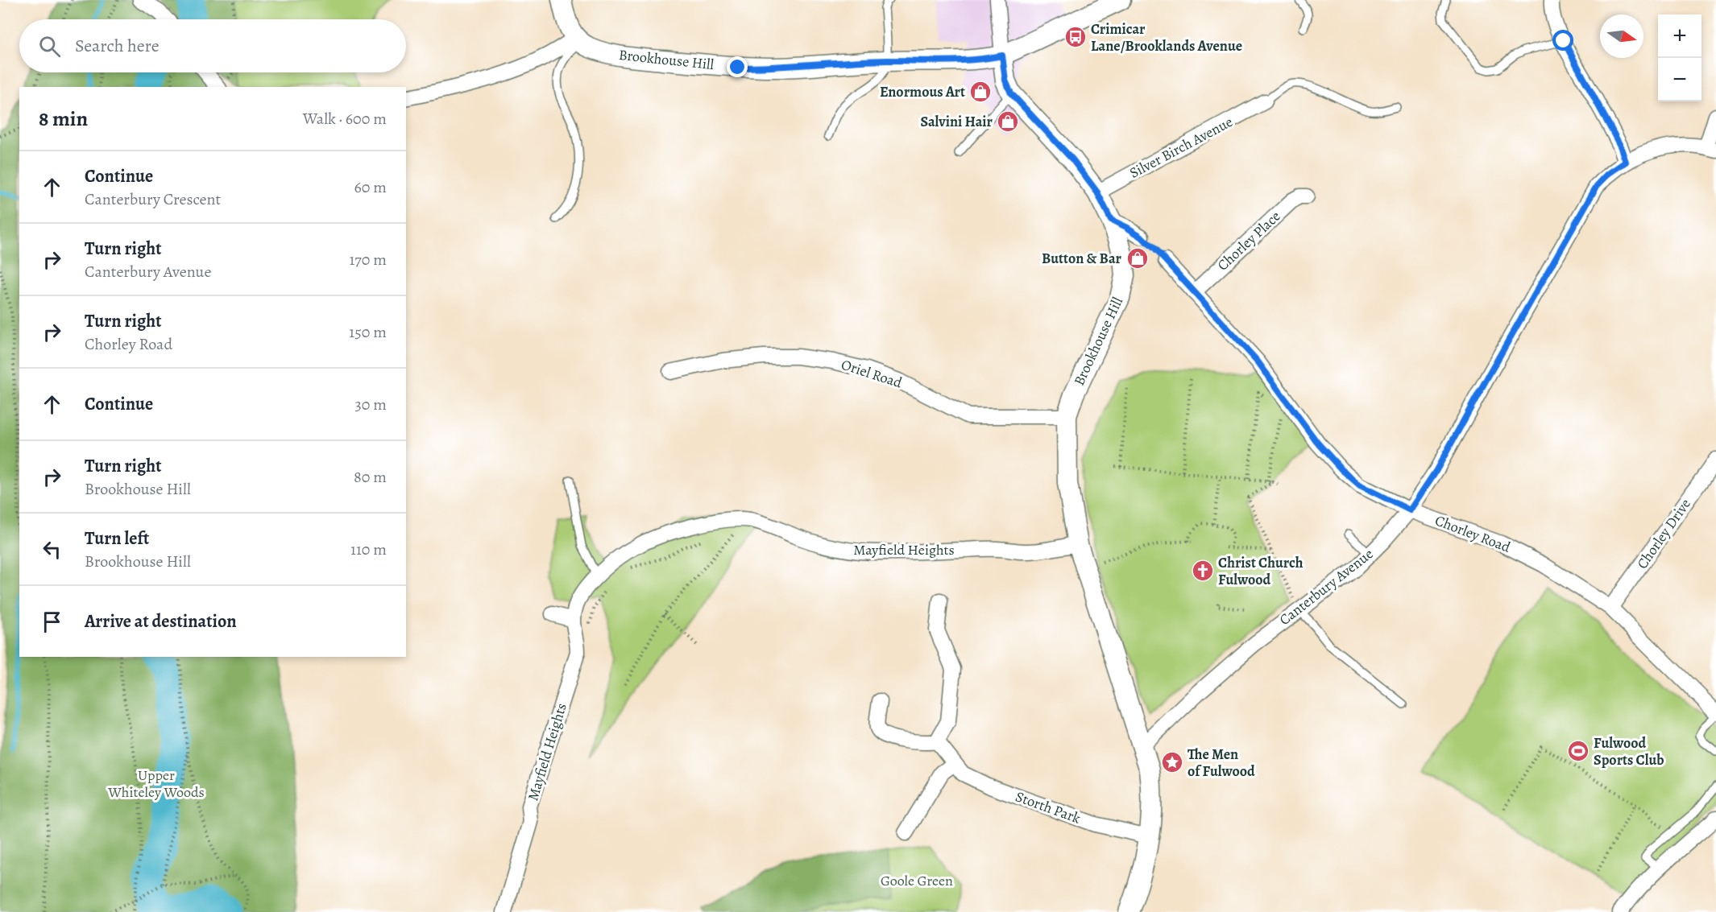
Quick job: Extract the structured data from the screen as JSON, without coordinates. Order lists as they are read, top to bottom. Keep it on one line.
{"streets":{"street":["Brookhouse Hill","Silver Birch Avenue","Chorley Place","Oriel Road","Chorley Road","Chorley Drive","Mayfield Heights","Canterbury Avenue","Storth Park"]},"crossings":[["Brookhouse Hill","Silver Birch Avenue"],["Brookhouse Hill","Oriel Road"],["Brookhouse Hill","Mayfield Heights"],["Brookhouse Hill","Canterbury Avenue"],["Brookhouse Hill","Storth Park"],["Chorley Place","Chorley Road"],["Chorley Road","Chorley Drive"],["Chorley Road","Canterbury Avenue"]],"parks":["Upper Whiteley Woods","Goole Green"],"places":{"bus stop":["Crimicar Lane/Brooklands Avenue"],"shop":["Enormous Art","Salvini Hair","Button & Bar"],"church":["Christ Church Fulwood"],"sports":["Fulwood Sports Club"],"place":["The Men of Fulwood"]},"north":"right","page":{"map_buttons":["+","−"],"search":"Search here","heading":["8 min","Walk · 600 m"],"list":[["Continue","Canterbury Crescent","60 m"],["Turn right","Canterbury Avenue","170 m"],["Turn right","Chorley Road","150 m"],["Continue","30 m"],["Turn right","Brookhouse Hill","80 m"],["Turn left","Brookhouse Hill","110 m"],"Arrive at destination"]}}
